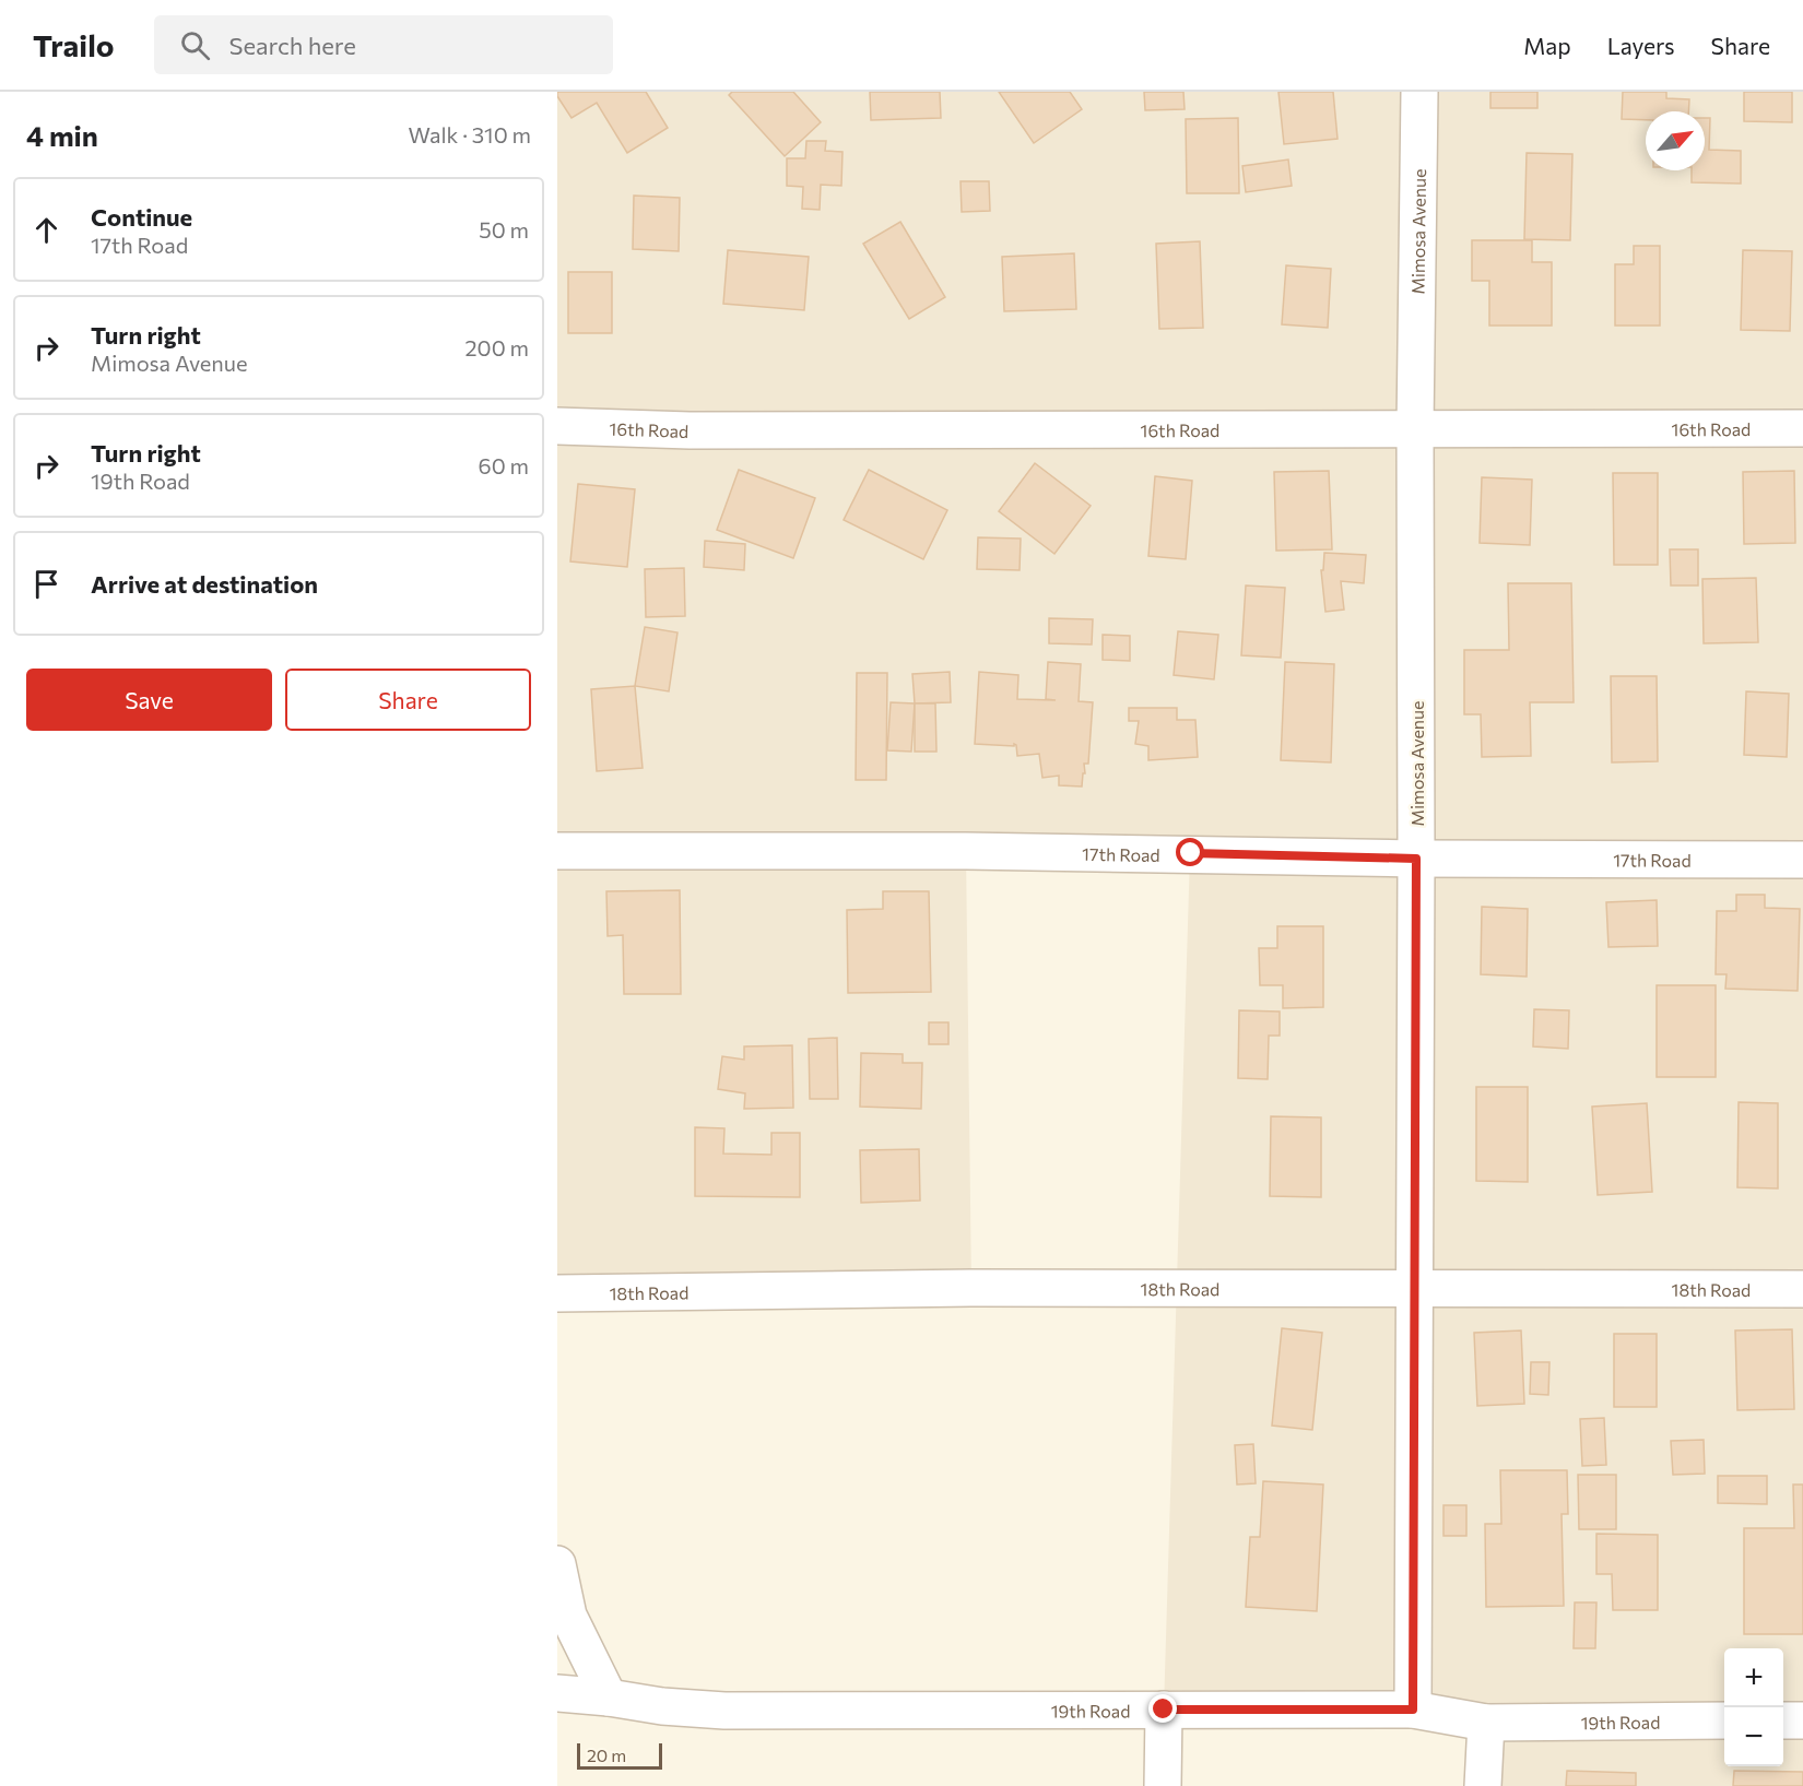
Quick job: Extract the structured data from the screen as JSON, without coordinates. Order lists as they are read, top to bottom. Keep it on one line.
{"streets":{"street":["Mimosa Avenue","16th Road","17th Road","18th Road","19th Road"]},"crossings":[["Mimosa Avenue","16th Road"],["Mimosa Avenue","17th Road"],["Mimosa Avenue","18th Road"],["Mimosa Avenue","19th Road"]],"scale_bar":"20 m","north":"top right","page":{"header":"Trailo","search":"Search here","nav":["Map","Layers","Share"],"heading":["4 min","Walk · 310 m"],"list":[["Continue","17th Road","50 m"],["Turn right","Mimosa Avenue","200 m"],["Turn right","19th Road","60 m"],"Arrive at destination"],"buttons":["Save","Share"],"map_buttons":["+","−"],"scale":"20 m"}}
